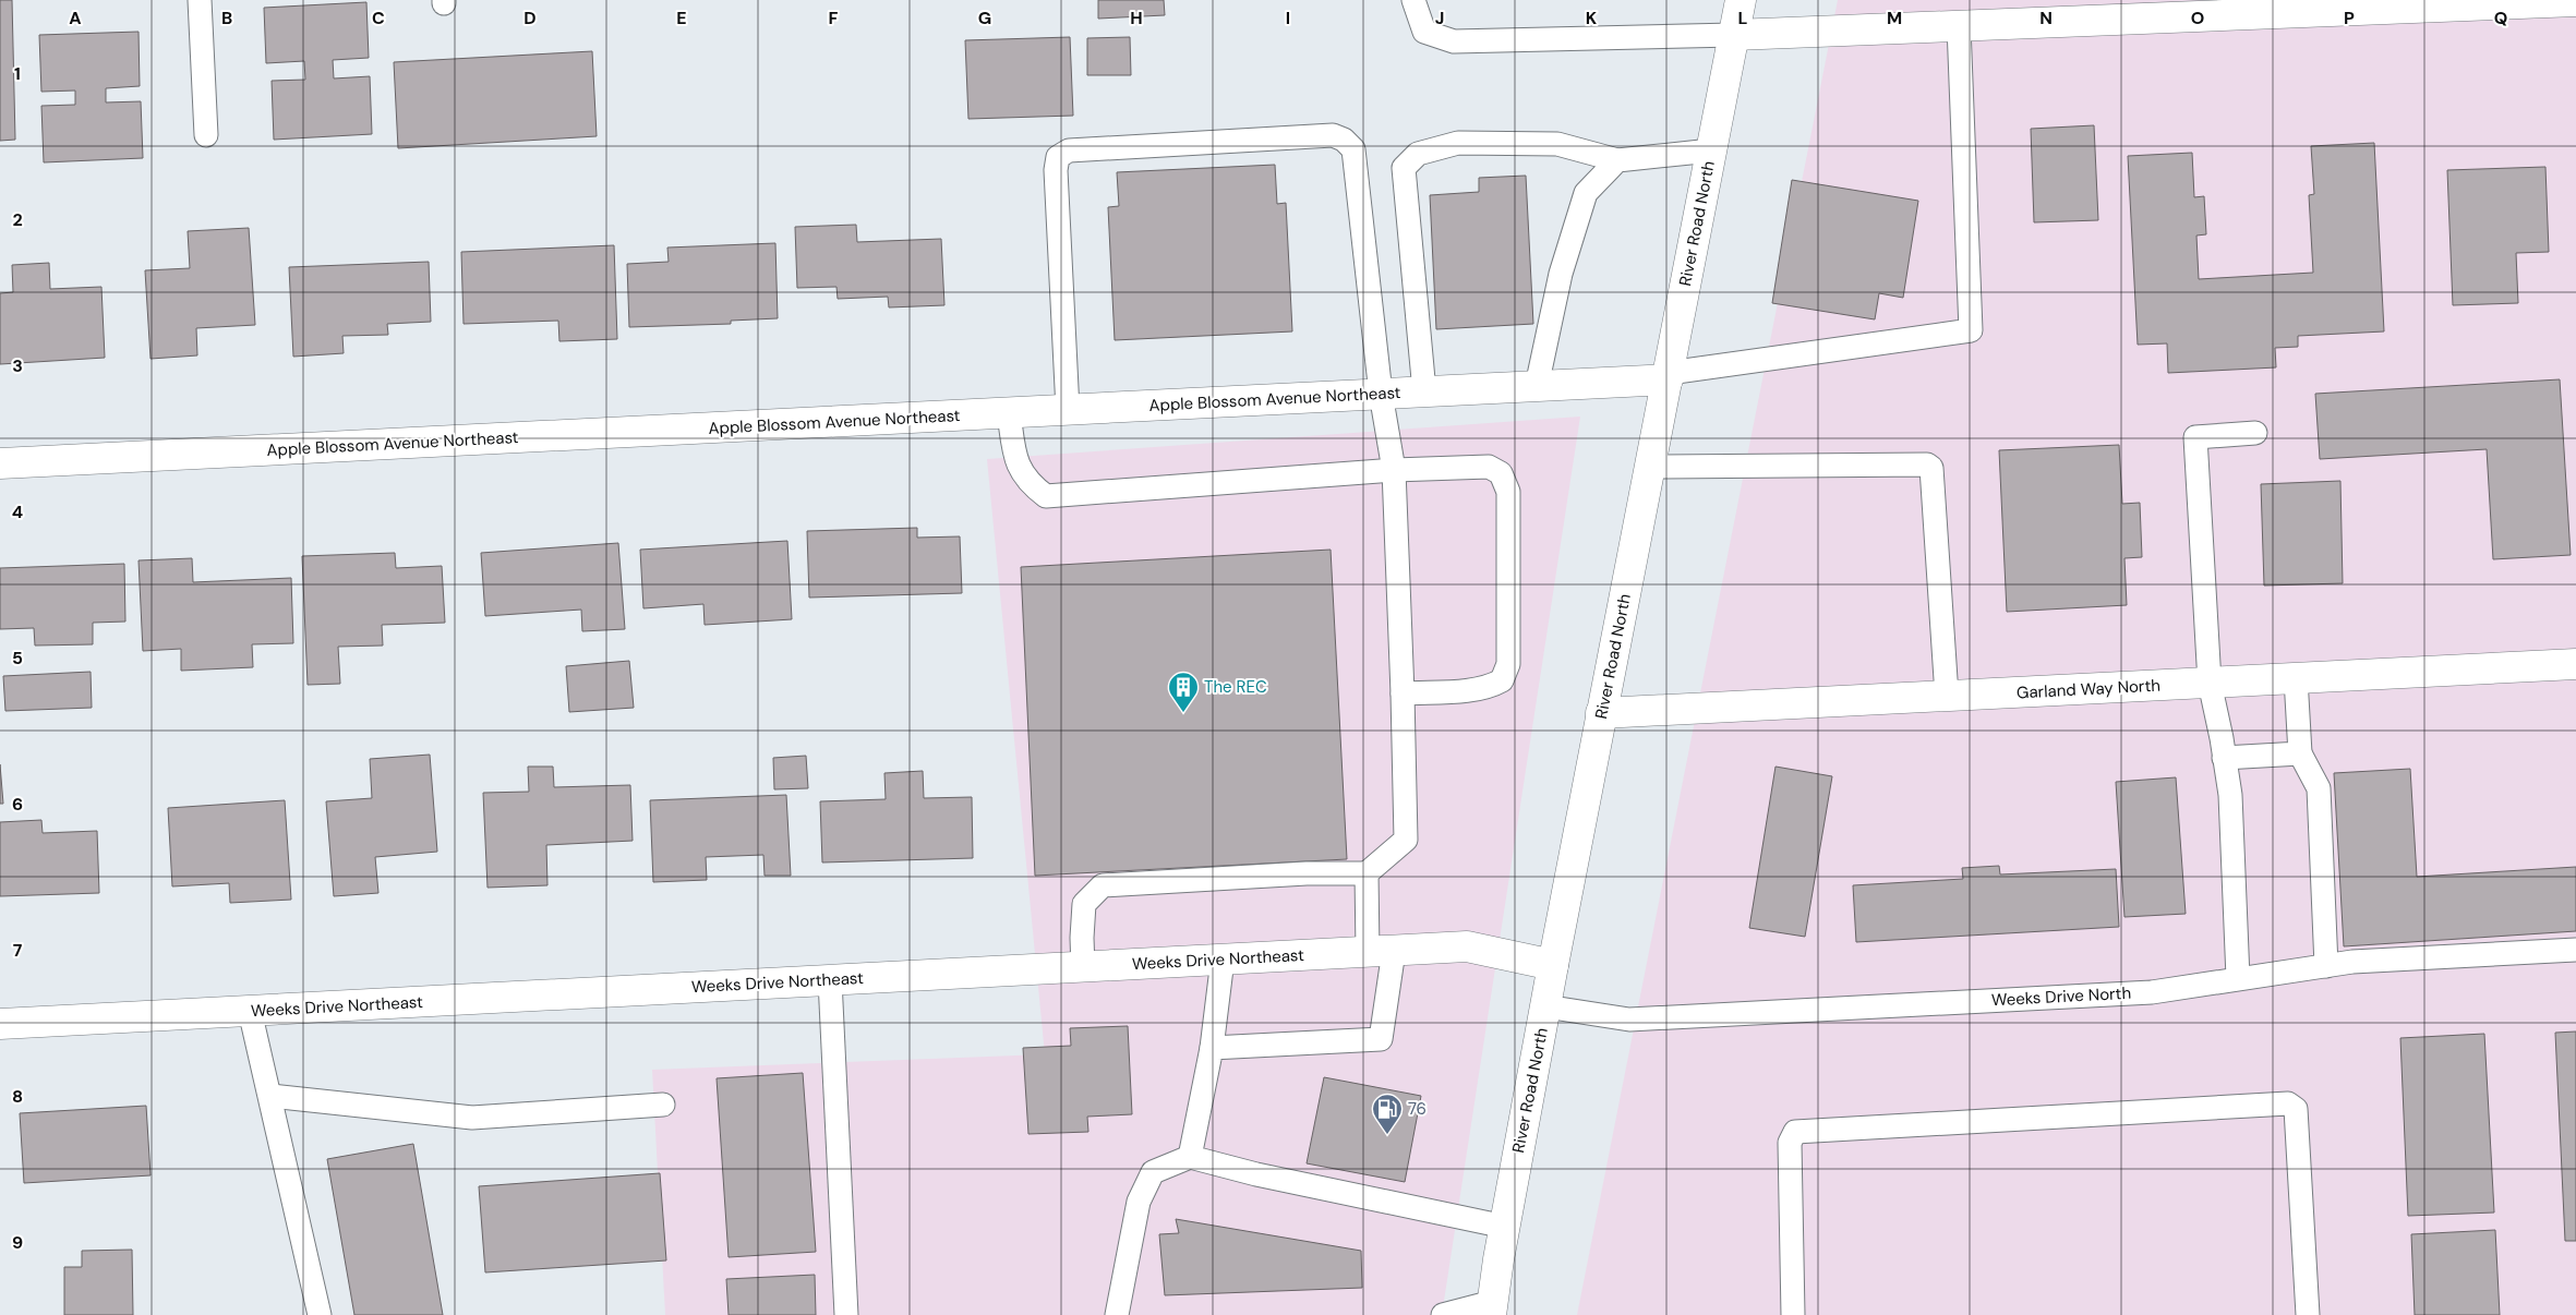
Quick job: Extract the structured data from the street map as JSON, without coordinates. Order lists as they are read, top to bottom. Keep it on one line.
{"streets":{"street":["River Road North","Apple Blossom Avenue Northeast","Garland Way North","Weeks Drive Northeast"],"lane":["Weeks Drive North"]},"crossings":[["River Road North","Apple Blossom Avenue Northeast"],["River Road North","Garland Way North"],["River Road North","Weeks Drive Northeast"],["River Road North","Weeks Drive North"]],"places":{"building":["The REC"],"fuel station":["76"]},"grid":{"columns":["A","B","C","D","E","F","G","H","I","J","K","L","M","N","O","P","Q"],"rows":["1","2","3","4","5","6","7","8","9"]}}
